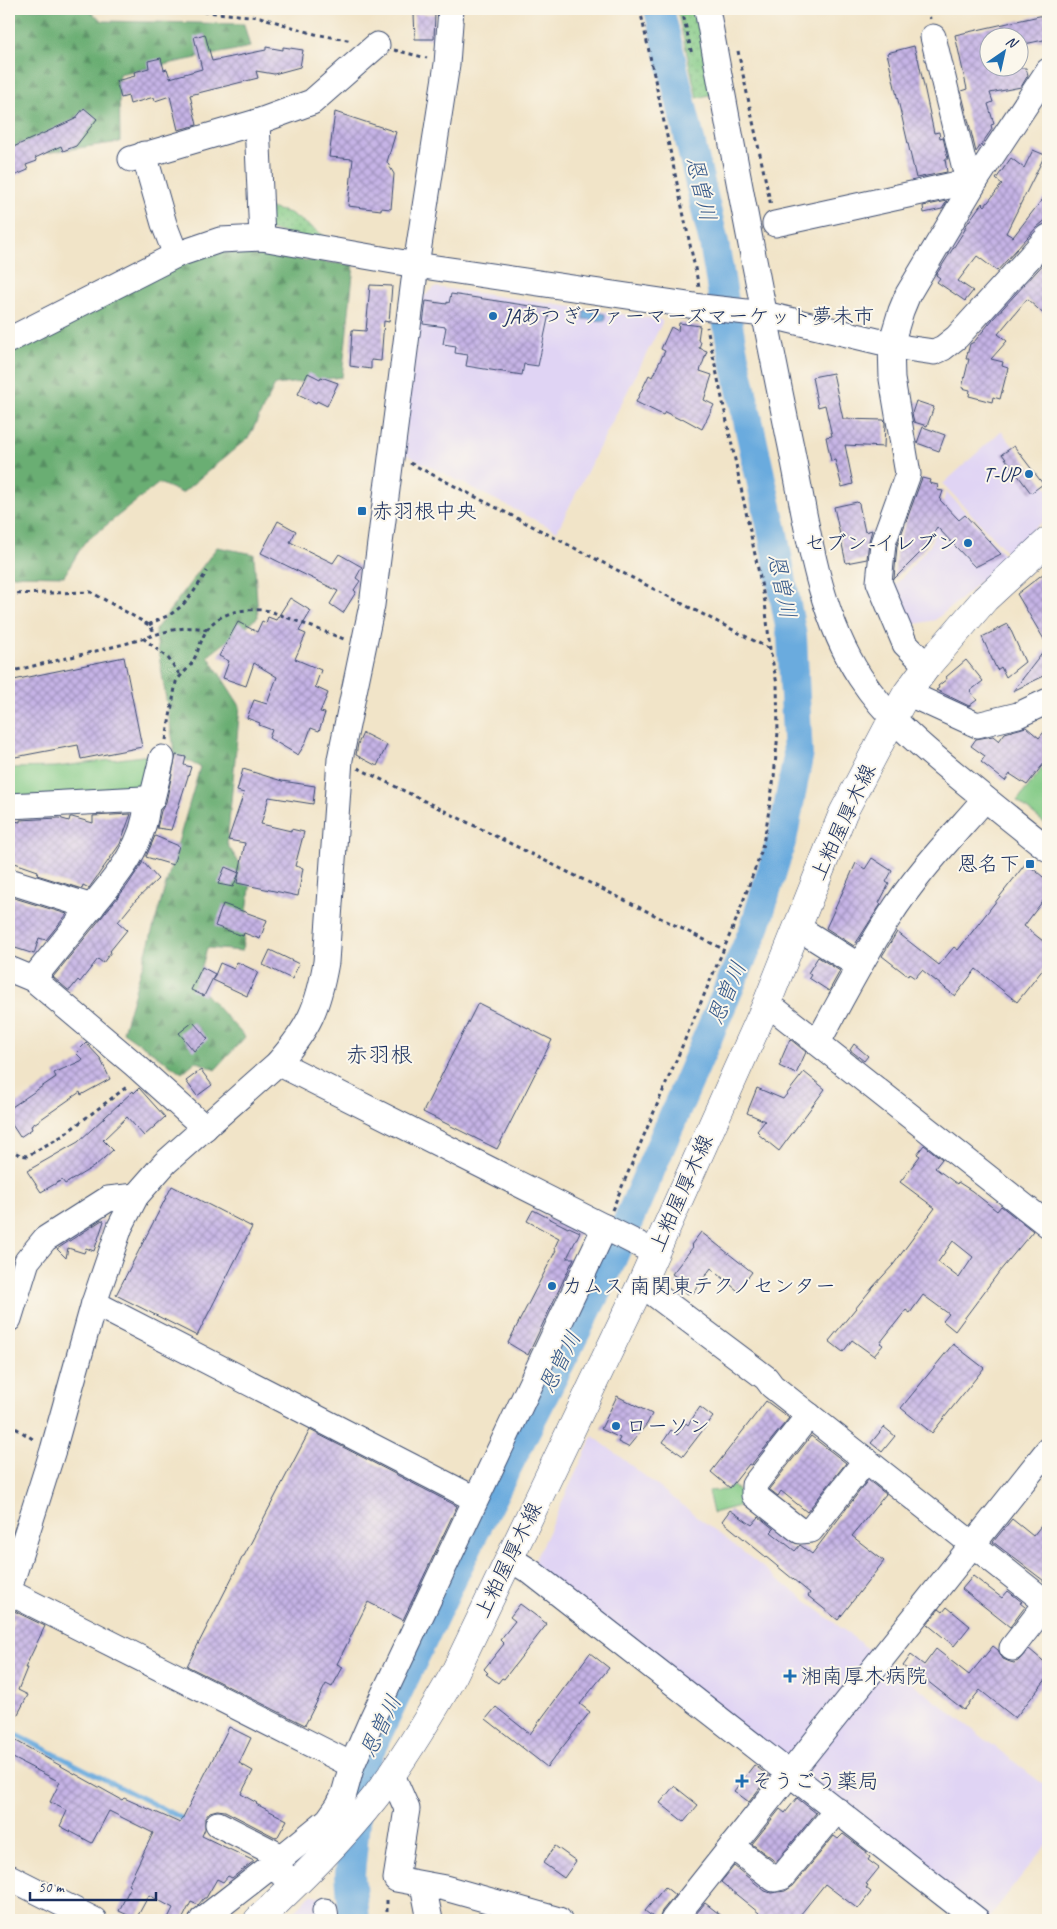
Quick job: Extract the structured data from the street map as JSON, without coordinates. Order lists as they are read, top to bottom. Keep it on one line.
{"streets":{"main road":["上粕屋厚木線"]},"districts":["赤羽根"],"water":["恩曽川"],"places":{"other":["JAあつぎファーマーズマーケット夢未市","T-UP","セブン-イレブン","カムス 南関東テクノセンター","ローソン"],"transit":["赤羽根中央","恩名下"],"health":["湘南厚木病院","そうごう薬局"]},"scale_bar":"50 m","north":"top right"}
